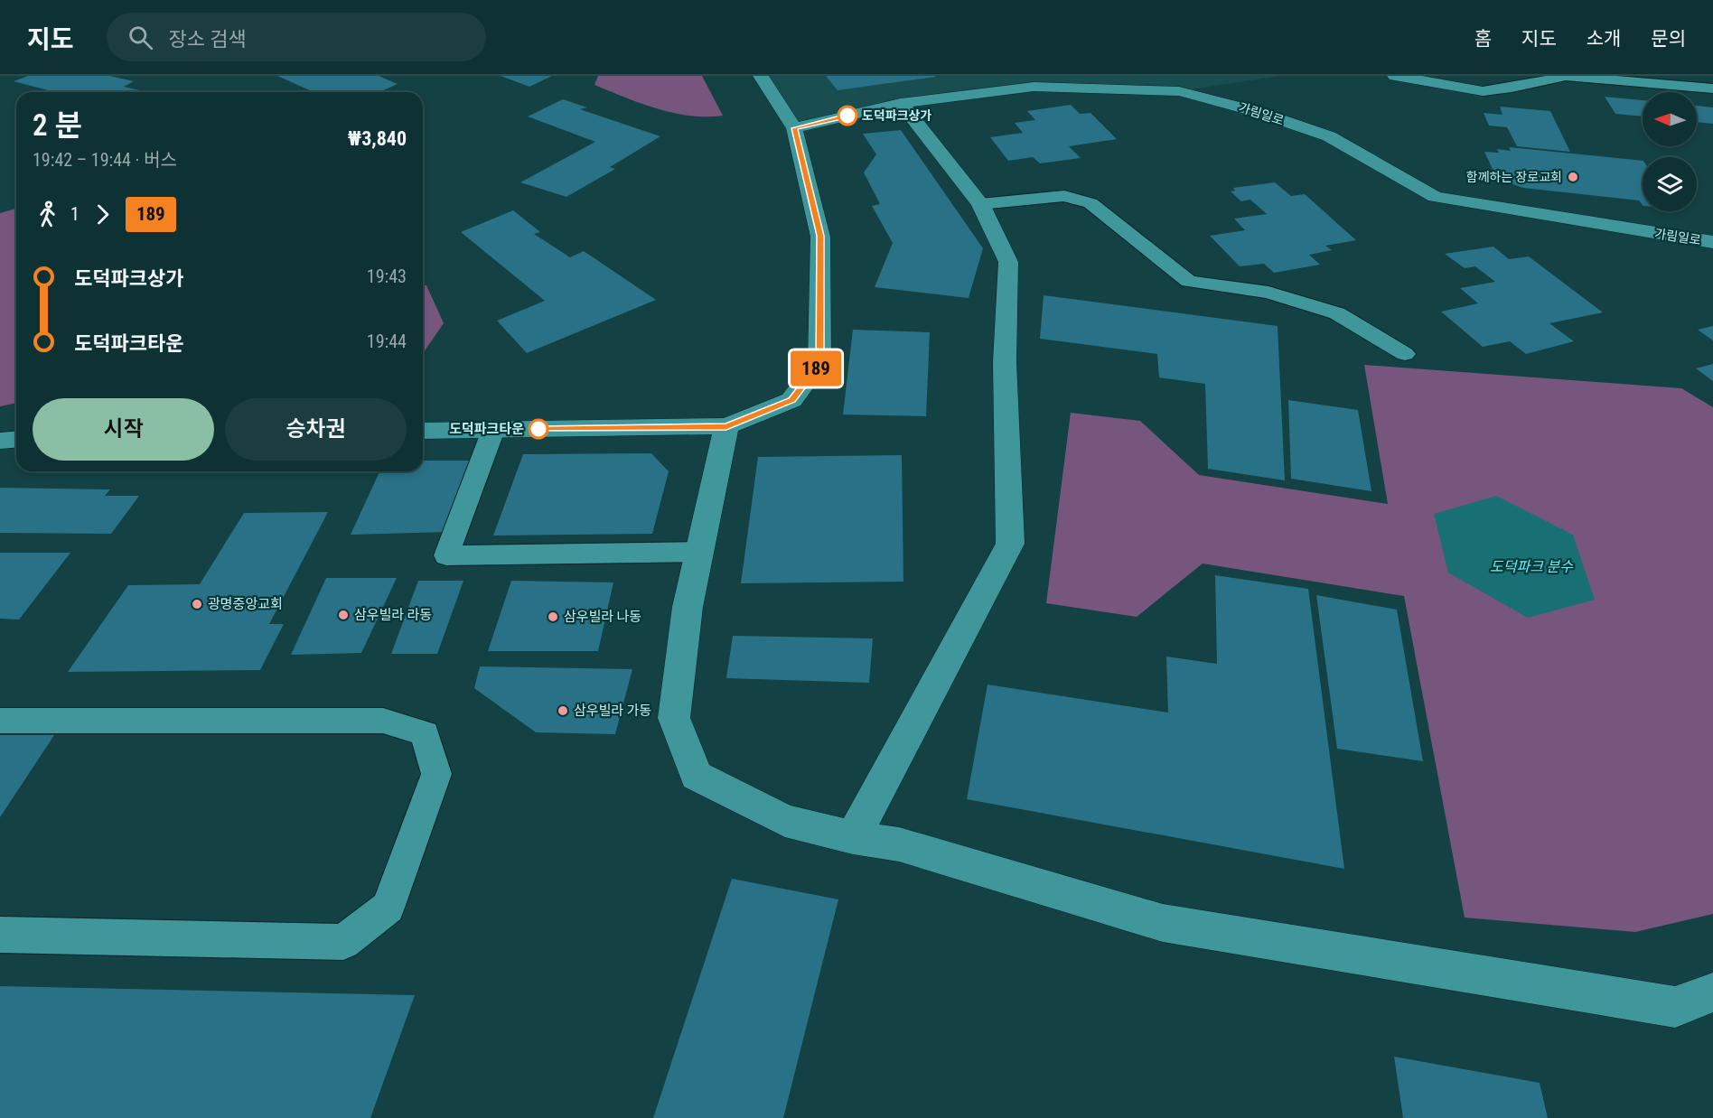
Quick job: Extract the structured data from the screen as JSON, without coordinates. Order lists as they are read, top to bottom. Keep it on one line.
{"streets":{"street":["가림일로"]},"water":["도덕파크 분수"],"places":["도덕파크상가","함께하는 장로교회","도덕파크타운","광명중앙교회","삼우빌라 라동","삼우빌라 나동","삼우빌라 가동"],"lines":["bus line 189"],"north":"left","page":{"header":"지도","search":"장소 검색","nav":["홈","지도","소개","문의"],"on_map":"189","heading":["2 분","19:42 – 19:44 · 버스","₩3,840"],"legs":["1","189"],"list":[{"name":"도덕파크상가","value":"19:43"},{"name":"도덕파크타운","value":"19:44"}],"buttons":["시작","승차권"]}}
